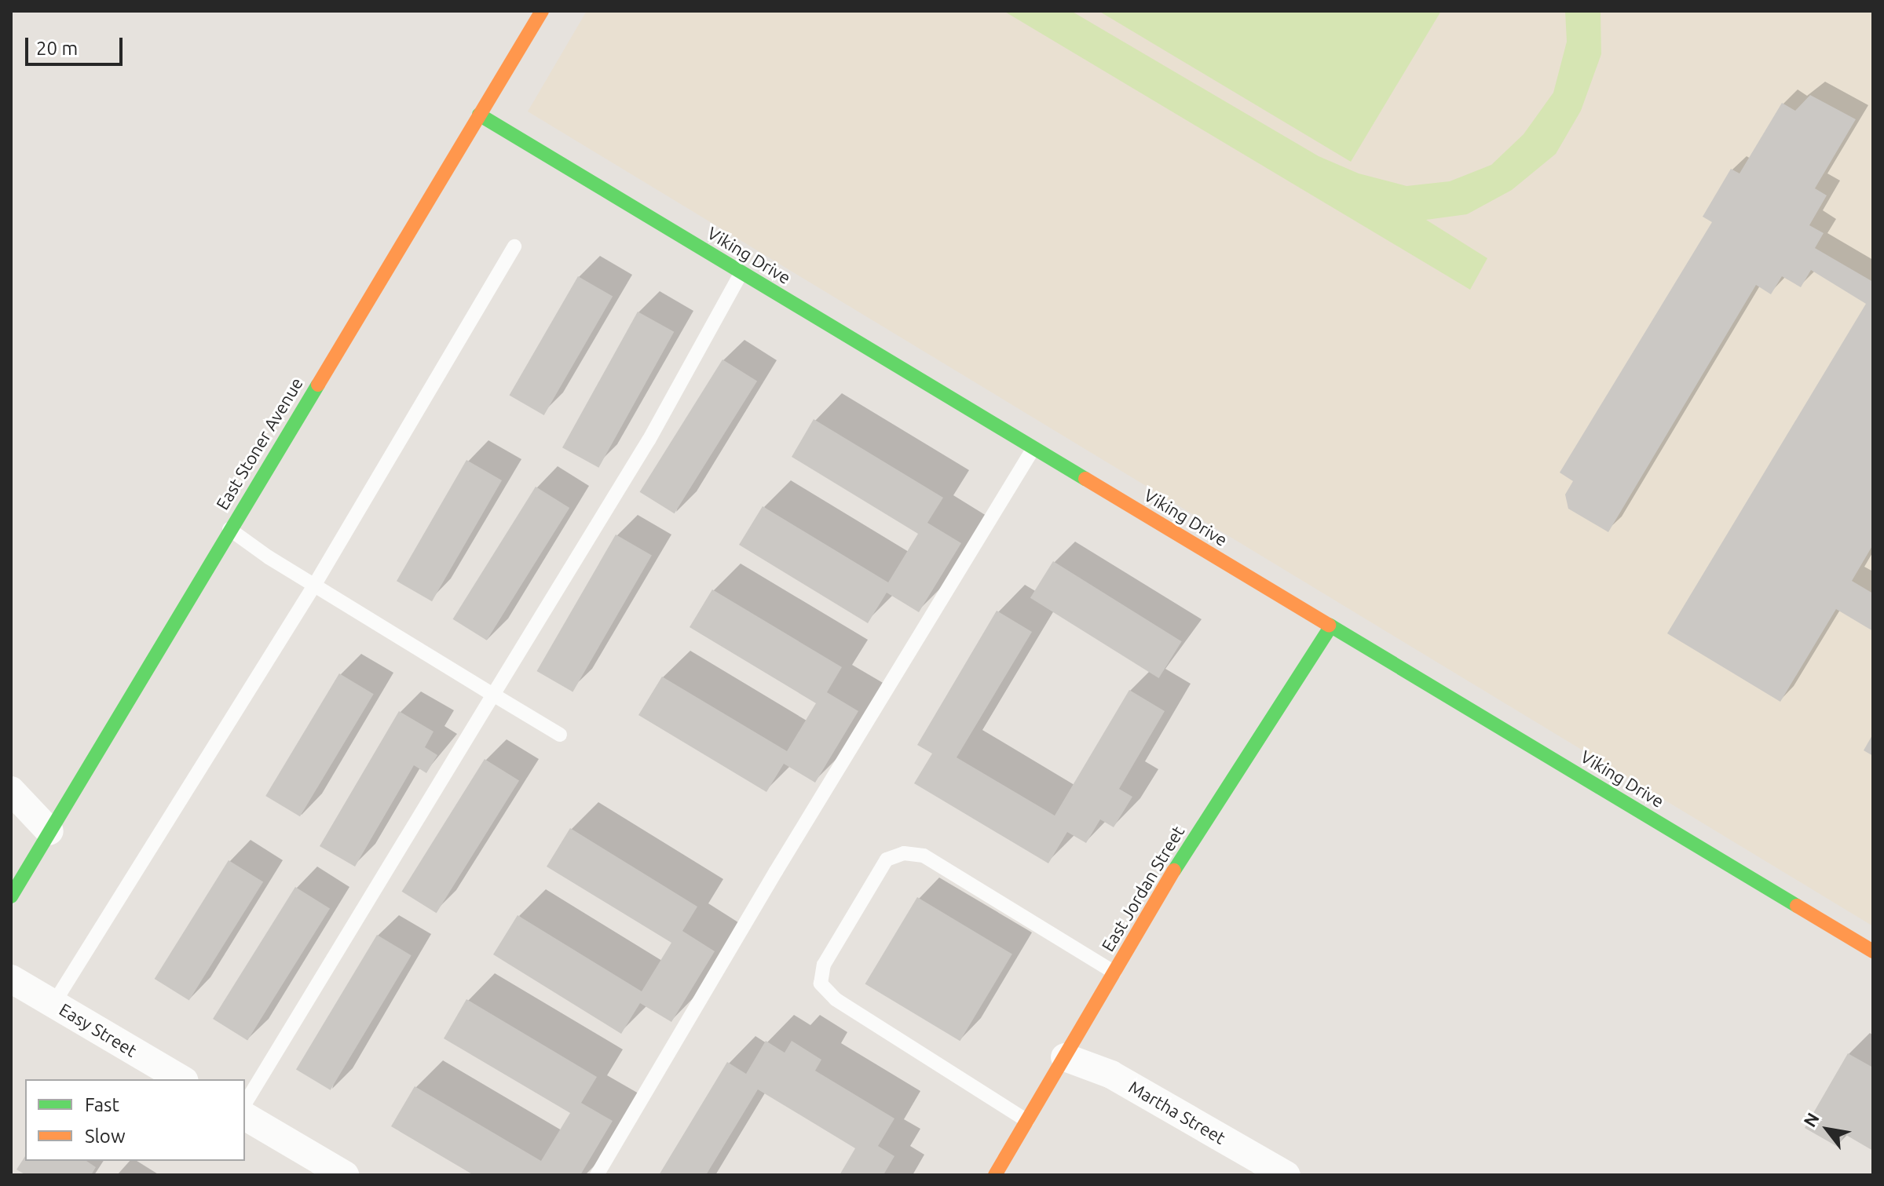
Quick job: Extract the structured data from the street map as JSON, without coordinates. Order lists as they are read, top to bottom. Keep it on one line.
{"streets":{"street":["Viking Drive","East Stoner Avenue","East Jordan Street","Easy Street","Martha Street"]},"crossings":[["Viking Drive","East Stoner Avenue"],["Viking Drive","East Jordan Street"],["East Jordan Street","Martha Street"]],"legend":["Fast","Slow"],"scale_bar":"20 m","north":"top left"}
